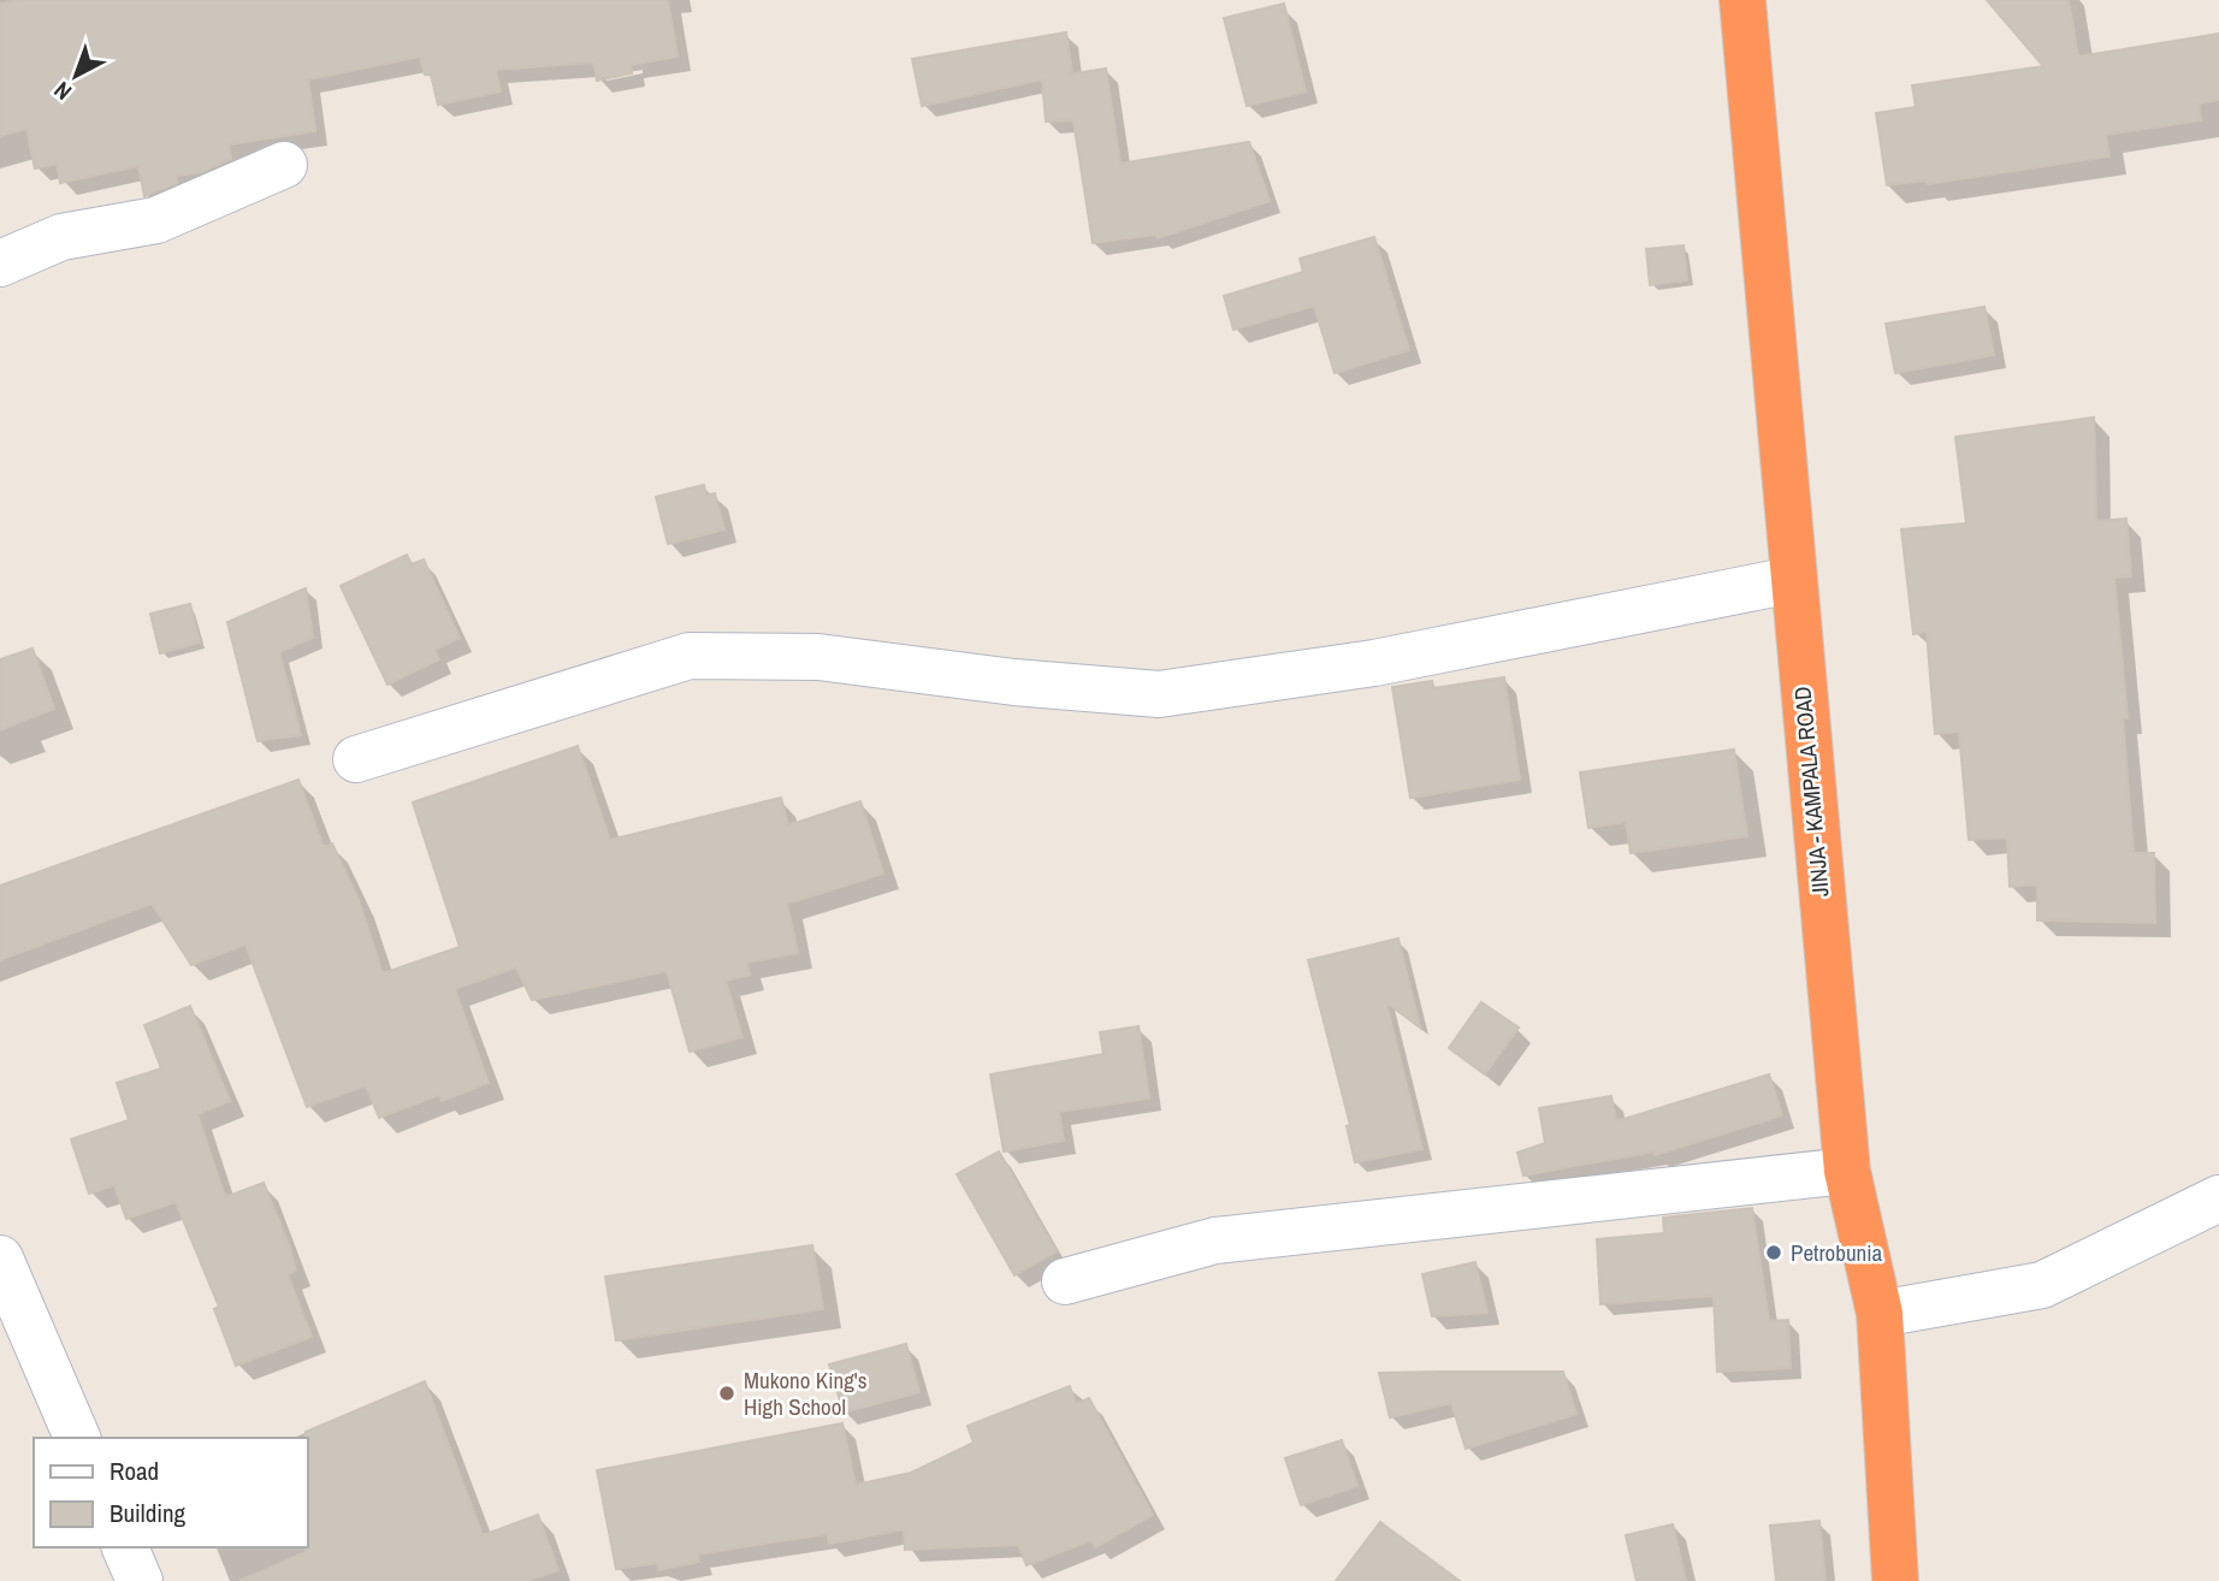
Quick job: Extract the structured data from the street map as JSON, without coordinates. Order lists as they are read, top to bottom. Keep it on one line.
{"streets":{"highway":["JINJA - KAMPALA ROAD"]},"places":["Petrobunia","Mukono King's High School"],"legend":["Road","Building"],"north":"bottom left"}
